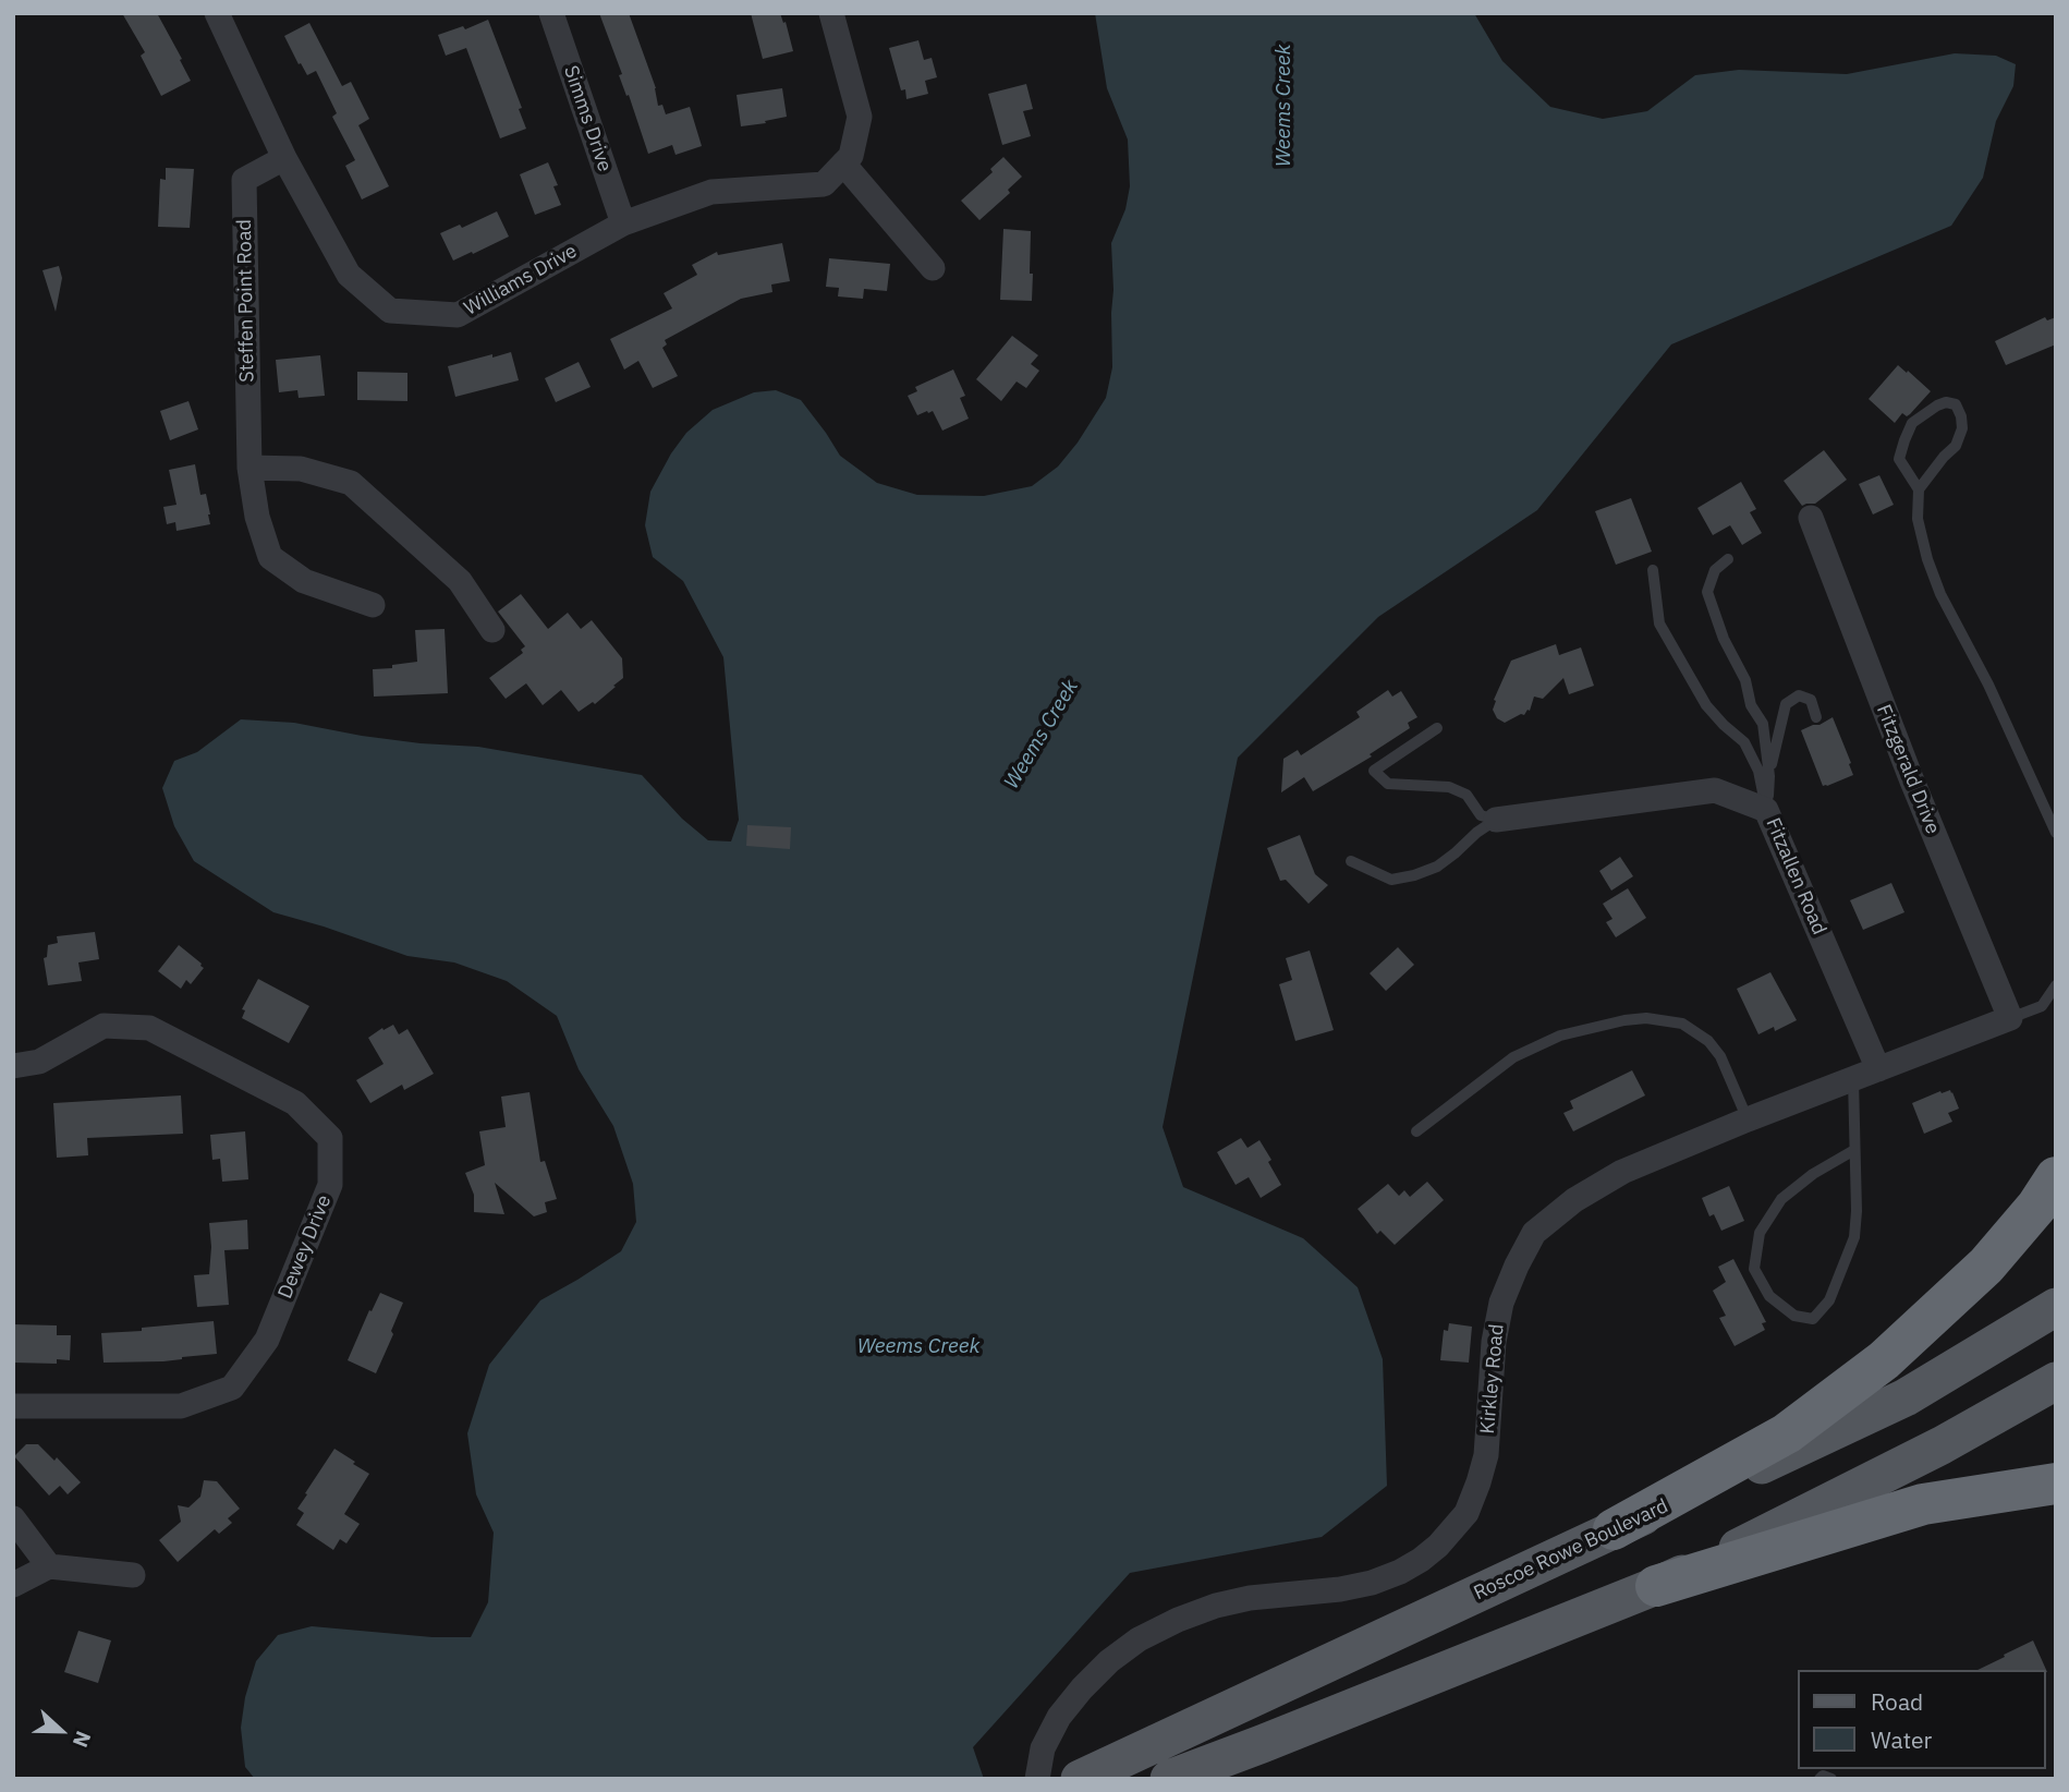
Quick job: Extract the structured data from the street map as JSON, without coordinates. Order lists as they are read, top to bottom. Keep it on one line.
{"streets":{"main road":["Roscoe Rowe Boulevard"],"street":["Simms Drive","Williams Drive","Steffen Point Road","Fitzgerald Drive","Fitzallen Road","Dewey Drive","Kirkley Road"]},"crossings":[["Simms Drive","Williams Drive"],["Williams Drive","Steffen Point Road"],["Fitzgerald Drive","Kirkley Road"],["Fitzallen Road","Kirkley Road"]],"water":["Weems Creek"],"legend":["Road","Water"],"north":"right"}
